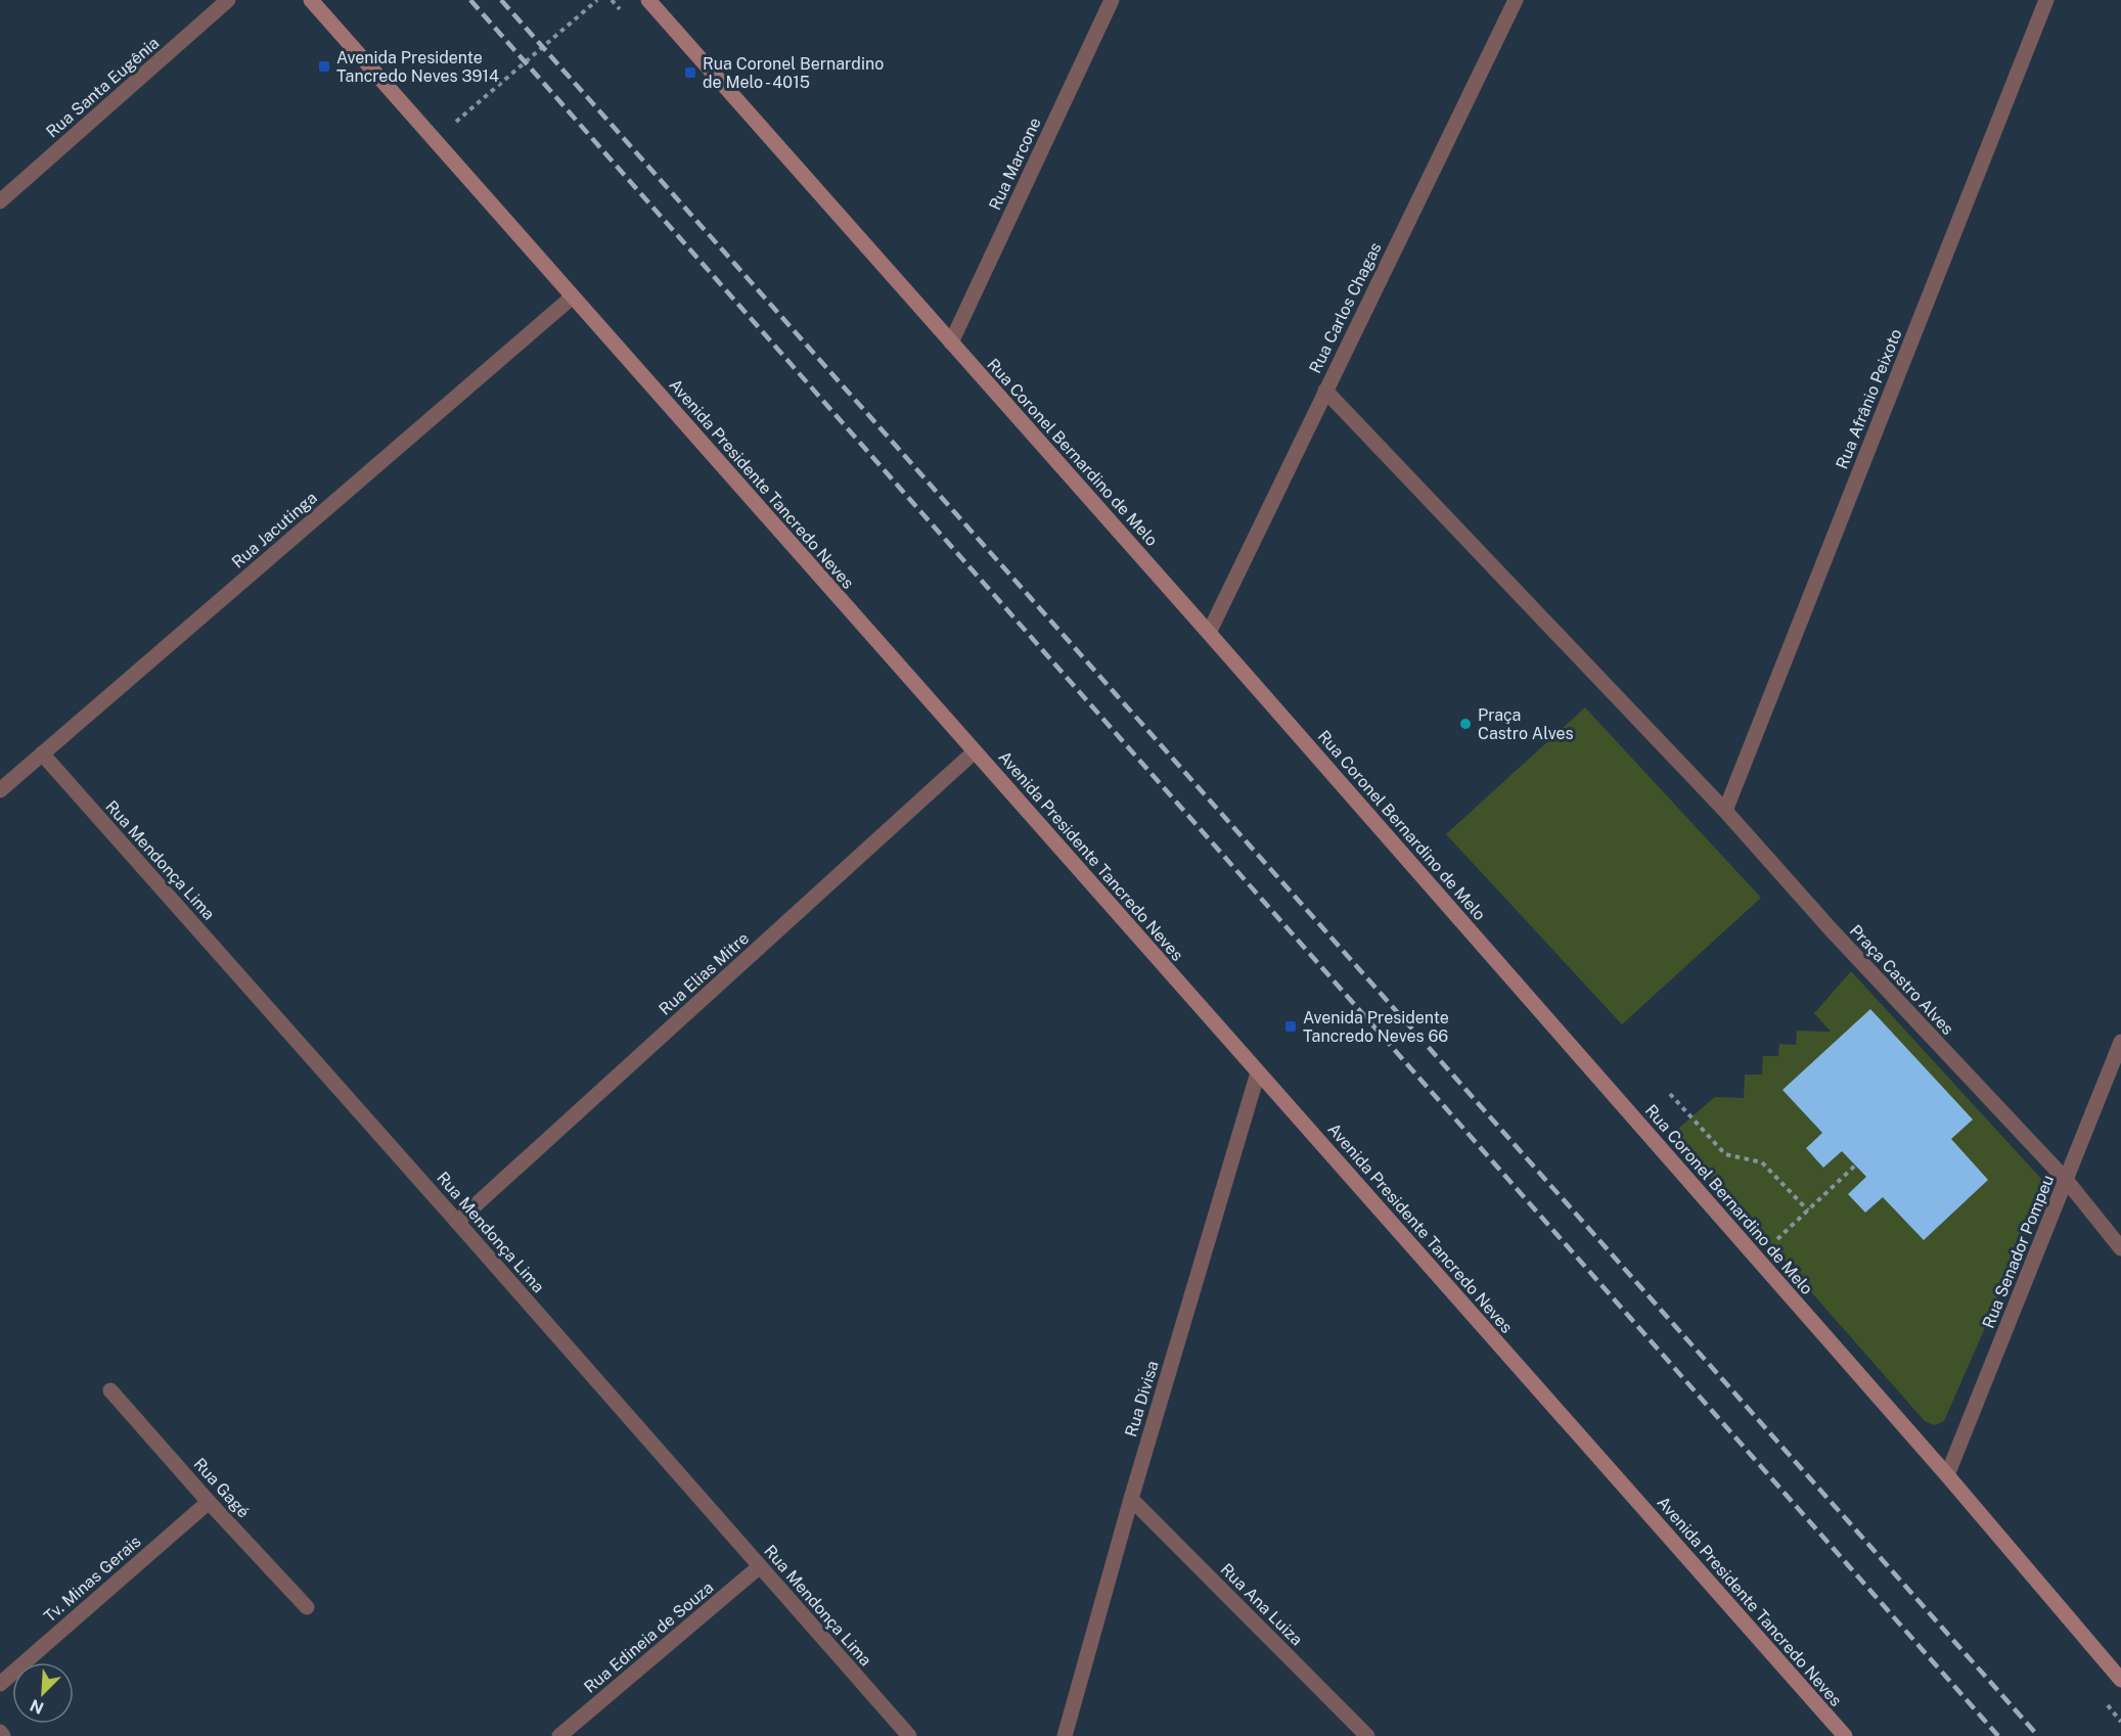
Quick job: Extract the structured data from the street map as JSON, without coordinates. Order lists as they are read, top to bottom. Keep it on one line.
{"streets":{"main road":["Rua Coronel Bernardino de Melo","Avenida Presidente Tancredo Neves"],"street":["Rua Santa Eugênia","Rua Marcone","Rua Carlos Chagas","Rua Afrânio Peixoto","Rua Jacutinga","Rua Mendonça Lima","Rua Elias Mitre","Praça Castro Alves","Rua Senador Pompeu","Rua Divisa","Rua Gagé","Tv. Minas Gerais","Rua Ana Luiza","Rua Edineia de Souza"]},"crossings":[["Rua Marcone","Rua Coronel Bernardino de Melo"],["Rua Carlos Chagas","Rua Coronel Bernardino de Melo"],["Rua Carlos Chagas","Praça Castro Alves"],["Rua Afrânio Peixoto","Praça Castro Alves"],["Rua Coronel Bernardino de Melo","Rua Senador Pompeu"],["Avenida Presidente Tancredo Neves","Rua Jacutinga"],["Avenida Presidente Tancredo Neves","Rua Elias Mitre"],["Avenida Presidente Tancredo Neves","Rua Divisa"],["Rua Jacutinga","Rua Mendonça Lima"],["Rua Mendonça Lima","Rua Elias Mitre"],["Rua Mendonça Lima","Rua Edineia de Souza"],["Praça Castro Alves","Rua Senador Pompeu"],["Rua Divisa","Rua Ana Luiza"],["Rua Gagé","Tv. Minas Gerais"]],"places":{"transit":["Avenida Presidente Tancredo Neves 3914","Rua Coronel Bernardino de Melo - 4015","Avenida Presidente Tancredo Neves 66"],"other":["Praça Castro Alves"]},"north":"bottom left"}
